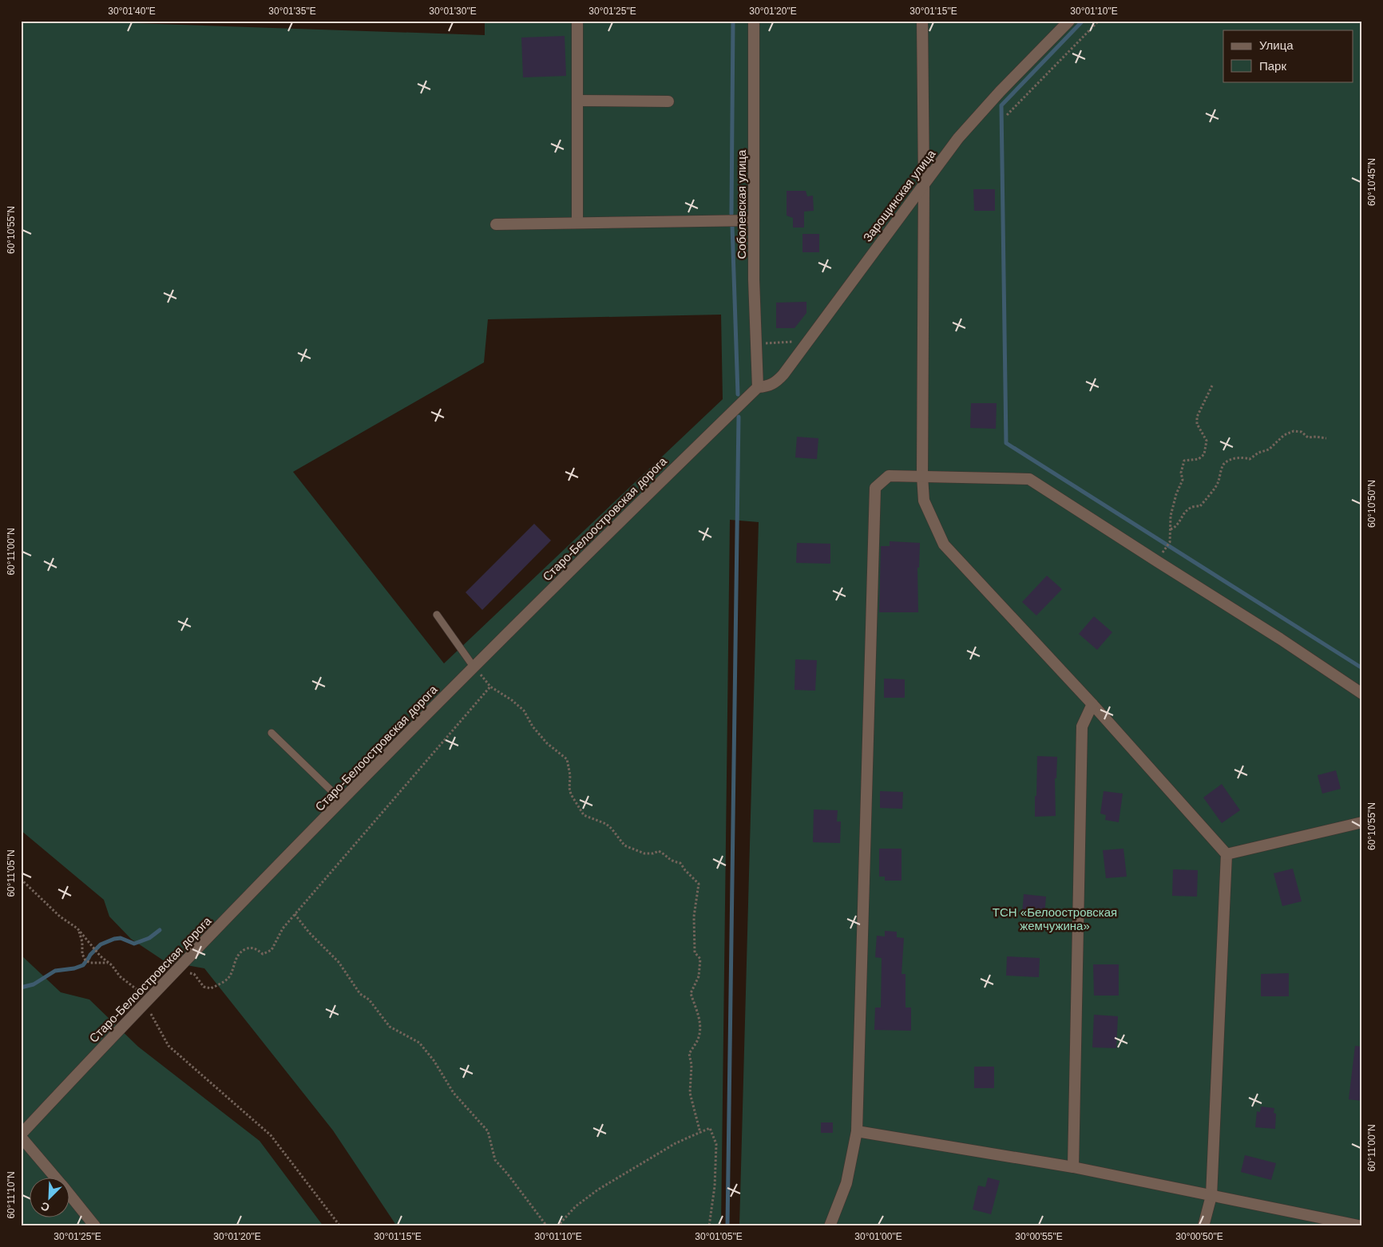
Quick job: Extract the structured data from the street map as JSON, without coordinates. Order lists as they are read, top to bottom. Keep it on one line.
{"streets":{"street":["Зарощинская улица","Соболевская улица","Старо-Белоостровская дорога"]},"crossings":[["Зарощинская улица","Соболевская улица"],["Зарощинская улица","Старо-Белоостровская дорога"],["Соболевская улица","Старо-Белоостровская дорога"]],"parks":["ТСН «Белоостровская жемчужина»"],"legend":["Улица","Парк"],"north":"bottom left","coordinates":["30°01'40\"E","30°01'35\"E","30°01'30\"E","30°01'25\"E","30°01'20\"E","30°01'15\"E","30°01'10\"E","60°10'45\"N","60°10'55\"N","60°10'50\"N","60°11'00\"N","60°11'05\"N","60°11'10\"N","30°01'05\"E","30°01'00\"E","30°00'55\"E","30°00'50\"E"]}
